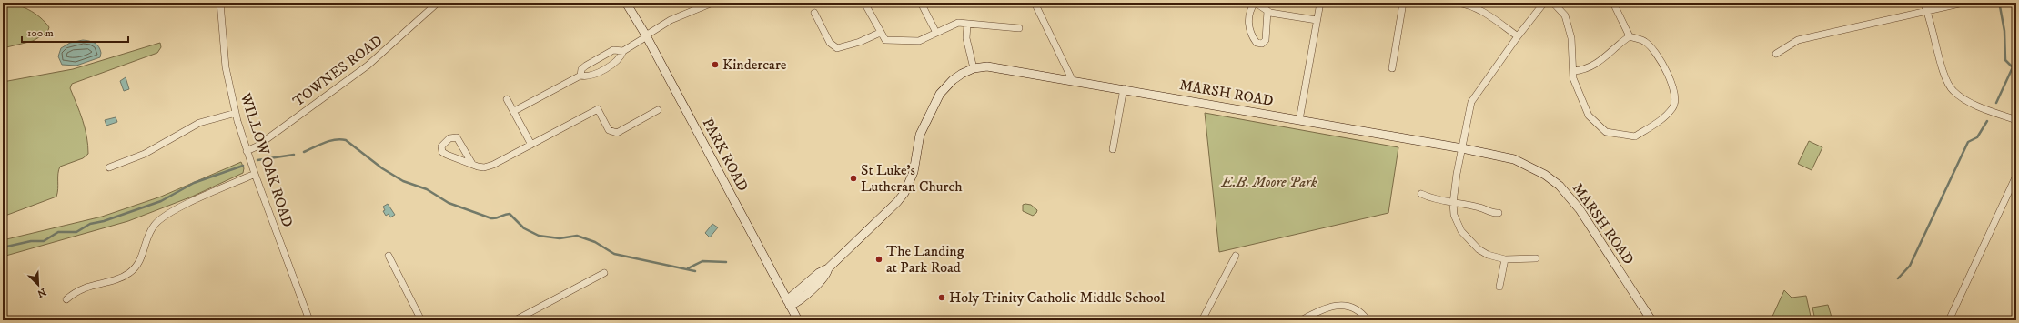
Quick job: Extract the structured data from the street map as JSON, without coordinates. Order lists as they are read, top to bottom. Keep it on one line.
{"streets":{"street":["TOWNES ROAD","MARSH ROAD","PARK ROAD","WILLOW OAK ROAD"]},"crossings":[["TOWNES ROAD","WILLOW OAK ROAD"],["MARSH ROAD","PARK ROAD"]],"parks":["E.B. Moore Park"],"places":["Kindercare","St Luke's Lutheran Church","The Landing at Park Road","Holy Trinity Catholic Middle School"],"scale_bar":"100 m","north":"bottom right"}
